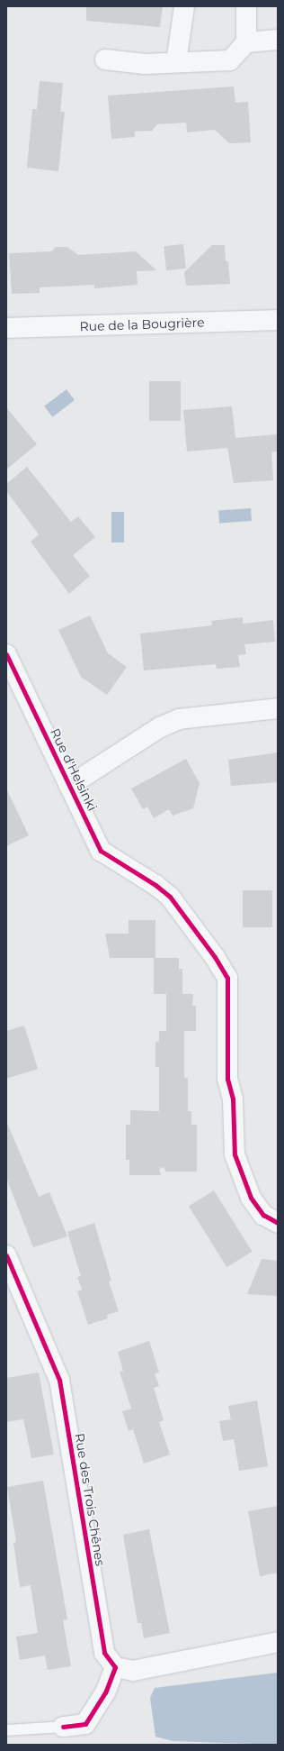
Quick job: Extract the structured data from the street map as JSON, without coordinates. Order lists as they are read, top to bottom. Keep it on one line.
{"streets":{"street":["Rue de la Bougrière","Rue d'Helsinki","Rue des Trois Chênes"]}}
